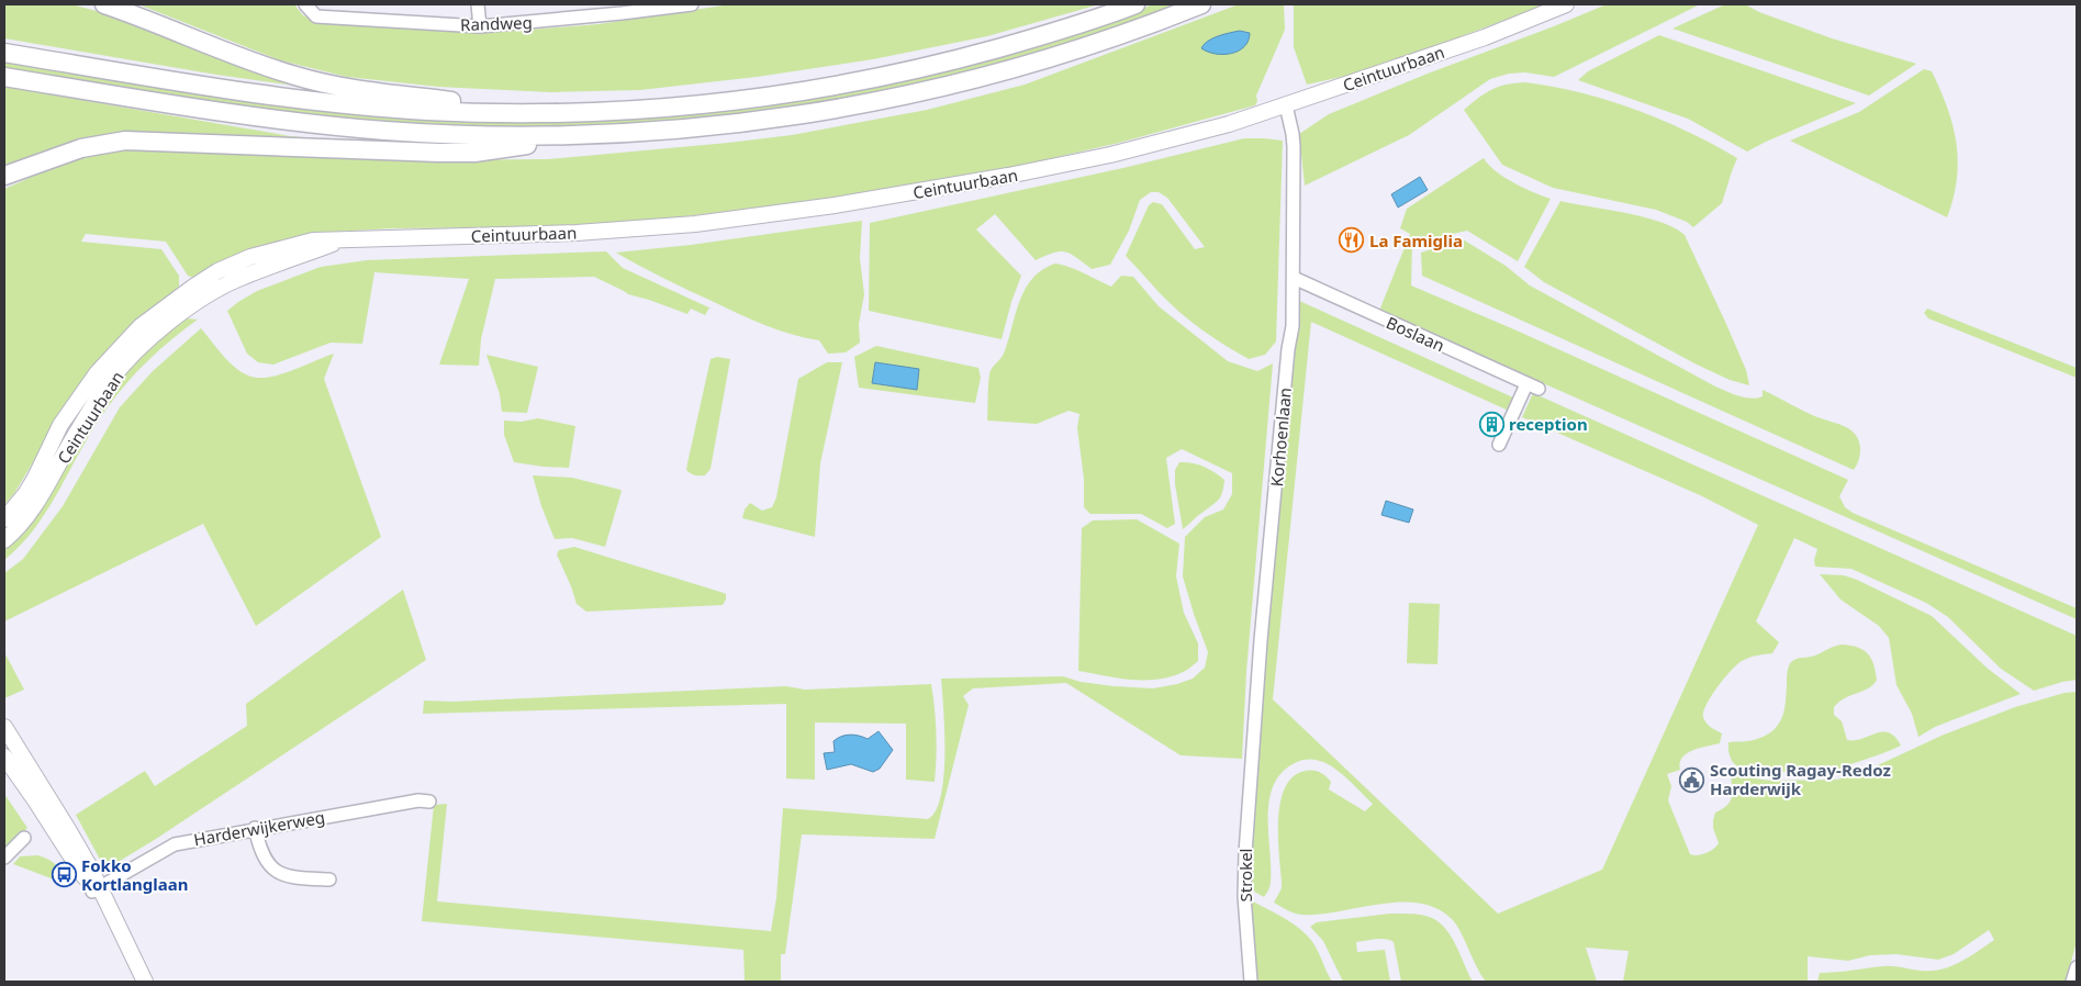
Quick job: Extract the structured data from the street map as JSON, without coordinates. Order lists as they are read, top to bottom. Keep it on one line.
{"streets":{"main road":["Ceintuurbaan"],"street":["Randweg","Boslaan","Korhoenlaan","Harderwijkerweg","Strokel"]},"crossings":[["Ceintuurbaan","Korhoenlaan"],["Boslaan","Korhoenlaan"],["Korhoenlaan","Strokel"]],"places":{"restaurant":["La Famiglia"],"building":["reception"],"public building":["Scouting Ragay-Redoz Harderwijk"],"bus stop":["Fokko Kortlanglaan"]}}
